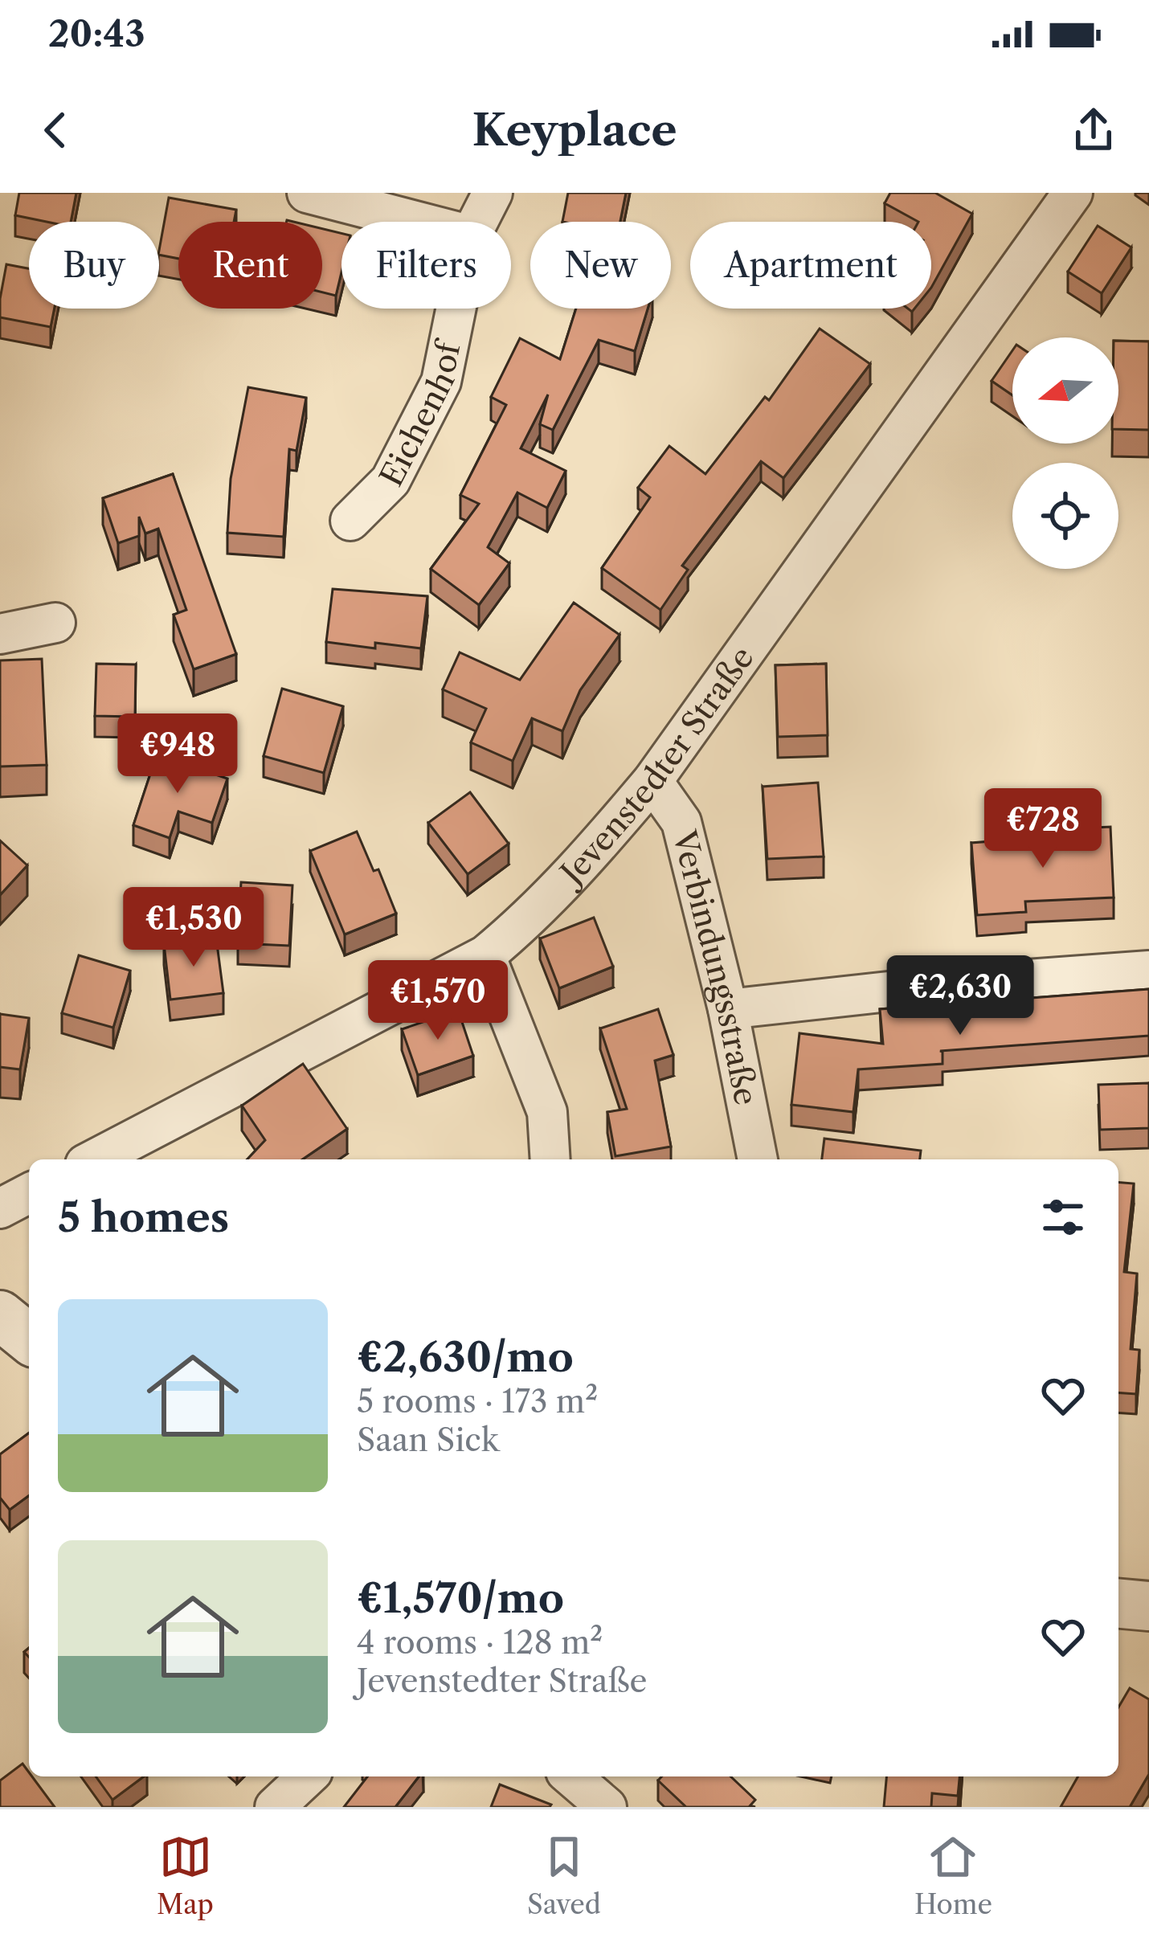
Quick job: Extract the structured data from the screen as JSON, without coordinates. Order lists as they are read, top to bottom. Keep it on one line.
{"streets":{"street":["Eichenhof","Jevenstedter Straße","Verbindungsstraße"]},"crossings":[["Jevenstedter Straße","Verbindungsstraße"]],"north":"left","page":{"status":"20:43","header":"Keyplace","chip":["Buy","Rent","Filters","New","Apartment"],"price":["€948","€728","€1,530","€2,630","€1,570"],"heading":"5 homes","list":[{"name":"€2,630/mo","note":"5 rooms · 173 m² · Saan Sick"},{"name":"€1,570/mo","note":"4 rooms · 128 m² · Jevenstedter Straße"}],"tabs":["Map","Saved","Home"]}}
